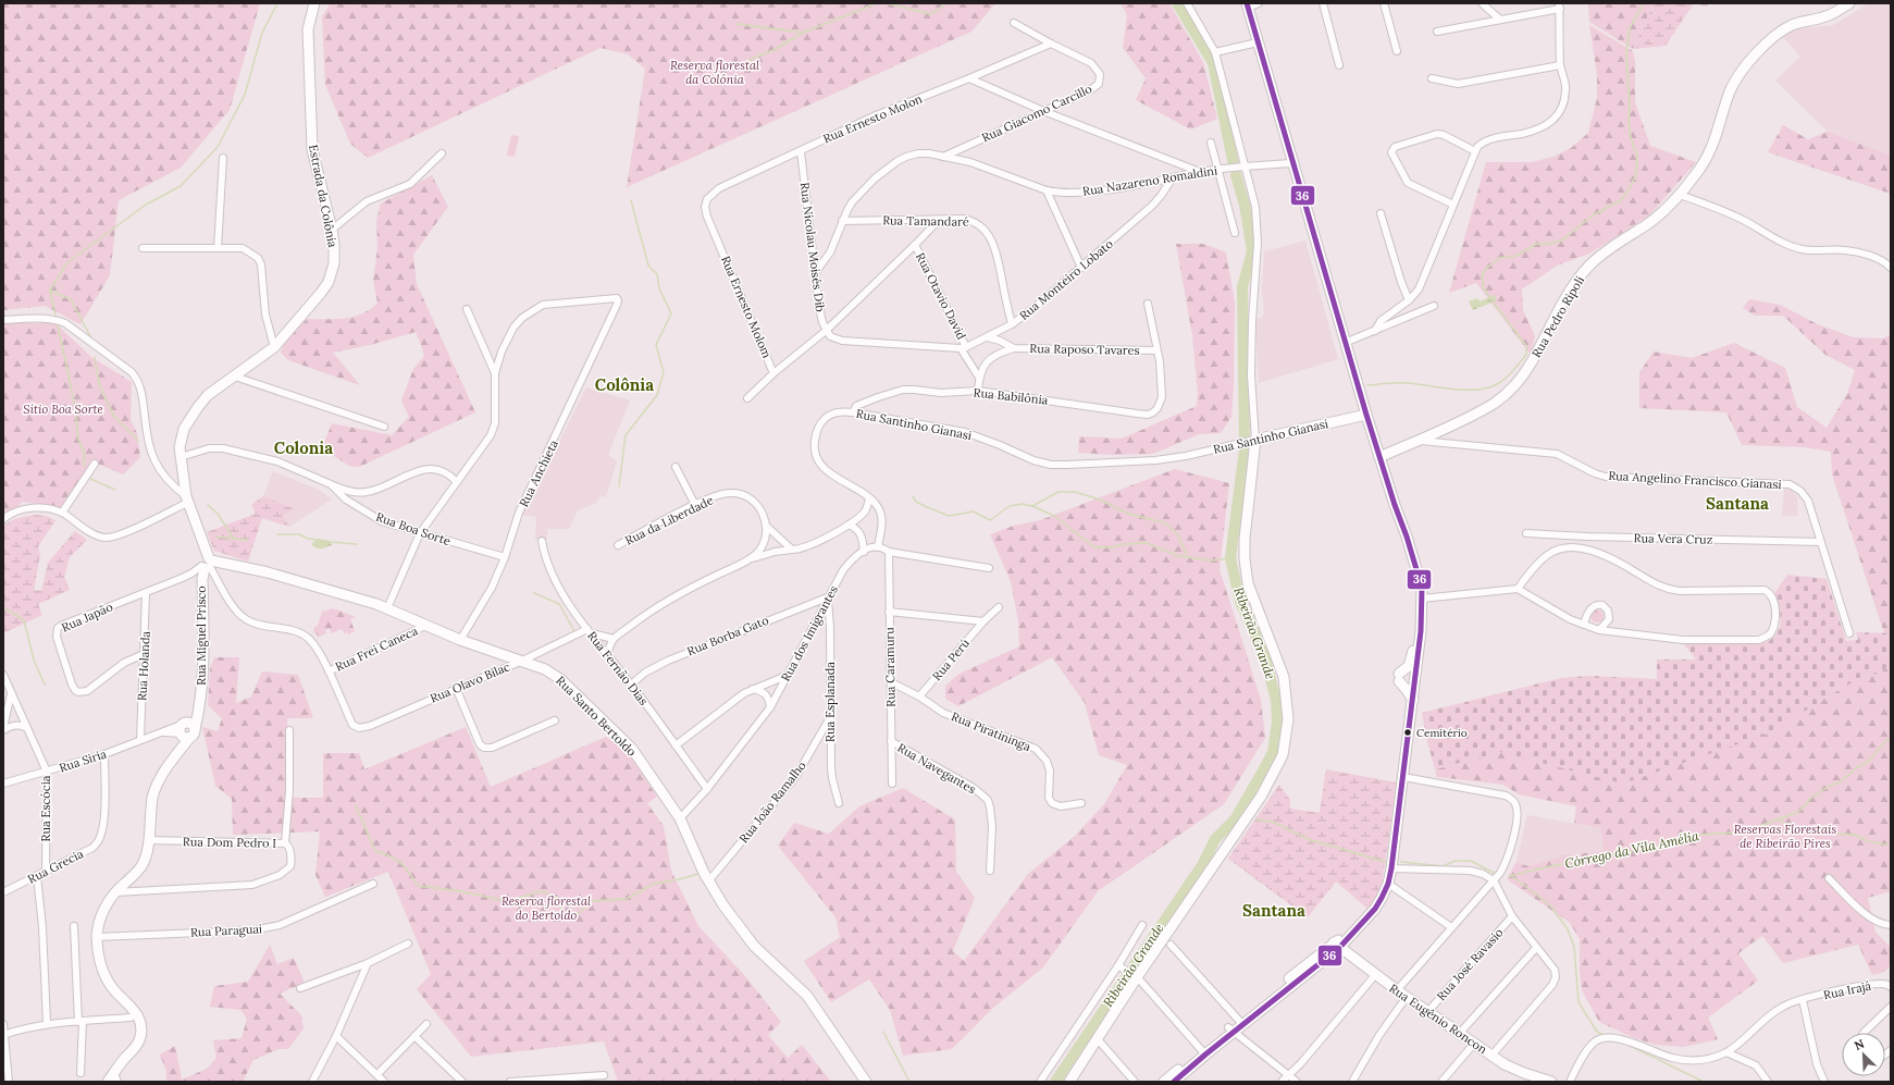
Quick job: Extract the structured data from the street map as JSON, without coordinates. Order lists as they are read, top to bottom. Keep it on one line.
{"streets":{"street":["Rua Giacomo Carcillo","Rua Ernesto Molon","Rua Nazareno Romaldini","Estrada da Colônia","Rua Tamandaré","Rua Nicolau Moisés Dib","Rua Monteiro Lobato","Rua Otavio David","Rua Ernesto Molom","Rua Pedro Ripoli","Rua Raposo Tavares","Rua Babilônia","Rua Santinho Gianasi","Rua Anchieta","Rua Angelino Francisco Gianasi","Rua da Liberdade","Rua Boa Sorte","Rua Vera Cruz","Rua Japão","Rua dos Imigrantes","Rua Miguel Prisco","Rua Borba Gato","Rua Frei Caneca","Rua Perú","Rua Holanda","Rua Caramuru","Rua Fernão Dias","Rua Olavo Bilac","Rua Esplanada","Rua Santo Bertoldo","Rua Piratininga","Rua Siria","Rua Navegantes","Rua João Ramalho","Rua Escócia","Rua Dom Pedro I","Rua Grecia","Rua Paraguai","Rua José Ravasio","Rua Irajá","Rua Eugênio Roncon"]},"crossings":[["Rua Giacomo Carcillo","Rua Ernesto Molon"],["Rua Giacomo Carcillo","Rua Nazareno Romaldini"],["Rua Ernesto Molon","Rua Nicolau Moisés Dib"],["Rua Ernesto Molon","Rua Ernesto Molom"],["Rua Nazareno Romaldini","Rua Tamandaré"],["Rua Nazareno Romaldini","Rua Nicolau Moisés Dib"],["Rua Nazareno Romaldini","Rua Monteiro Lobato"],["Estrada da Colônia","Rua Boa Sorte"],["Estrada da Colônia","Rua Miguel Prisco"],["Rua Tamandaré","Rua Monteiro Lobato"],["Rua Nicolau Moisés Dib","Rua Monteiro Lobato"],["Rua Monteiro Lobato","Rua Otavio David"],["Rua Monteiro Lobato","Rua Raposo Tavares"],["Rua Otavio David","Rua Raposo Tavares"],["Rua Pedro Ripoli","Rua Angelino Francisco Gianasi"],["Rua Raposo Tavares","Rua Babilônia"],["Rua Babilônia","Rua Santinho Gianasi"],["Rua Santinho Gianasi","Rua dos Imigrantes"],["Rua Anchieta","Rua Boa Sorte"],["Rua Anchieta","Rua Santo Bertoldo"],["Rua Angelino Francisco Gianasi","Rua Vera Cruz"],["Rua Boa Sorte","Rua Miguel Prisco"],["Rua Japão","Rua Miguel Prisco"],["Rua Japão","Rua Holanda"],["Rua Japão","Rua Santo Bertoldo"],["Rua dos Imigrantes","Rua Borba Gato"],["Rua dos Imigrantes","Rua Fernão Dias"],["Rua dos Imigrantes","Rua Esplanada"],["Rua dos Imigrantes","Rua Santo Bertoldo"],["Rua Miguel Prisco","Rua Santo Bertoldo"],["Rua Miguel Prisco","Rua Siria"],["Rua Miguel Prisco","Rua Dom Pedro I"],["Rua Miguel Prisco","Rua Paraguai"],["Rua Borba Gato","Rua Fernão Dias"],["Rua Borba Gato","Rua Esplanada"],["Rua Frei Caneca","Rua Olavo Bilac"],["Rua Frei Caneca","Rua Santo Bertoldo"],["Rua Perú","Rua Caramuru"],["Rua Perú","Rua Piratininga"],["Rua Holanda","Rua Siria"],["Rua Caramuru","Rua Piratininga"],["Rua Caramuru","Rua Navegantes"],["Rua Fernão Dias","Rua Olavo Bilac"],["Rua Olavo Bilac","Rua Santo Bertoldo"],["Rua Esplanada","Rua João Ramalho"],["Rua Santo Bertoldo","Rua João Ramalho"],["Rua Siria","Rua Escócia"],["Rua Siria","Rua Grecia"],["Rua Escócia","Rua Grecia"],["Rua José Ravasio","Rua Eugênio Roncon"]],"districts":["Colônia","Colonia","Santana","Santana"],"water":["Ribeirão Grande","Córrego da Vila Amélia"],"parks":["Reserva florestal da Colônia","Sítio Boa Sorte","Reservas Florestais de Ribeirão Pires","Reserva florestal do Bertoldo"],"places":["Cemitério"],"lines":["transit line 36"],"north":"top left"}
